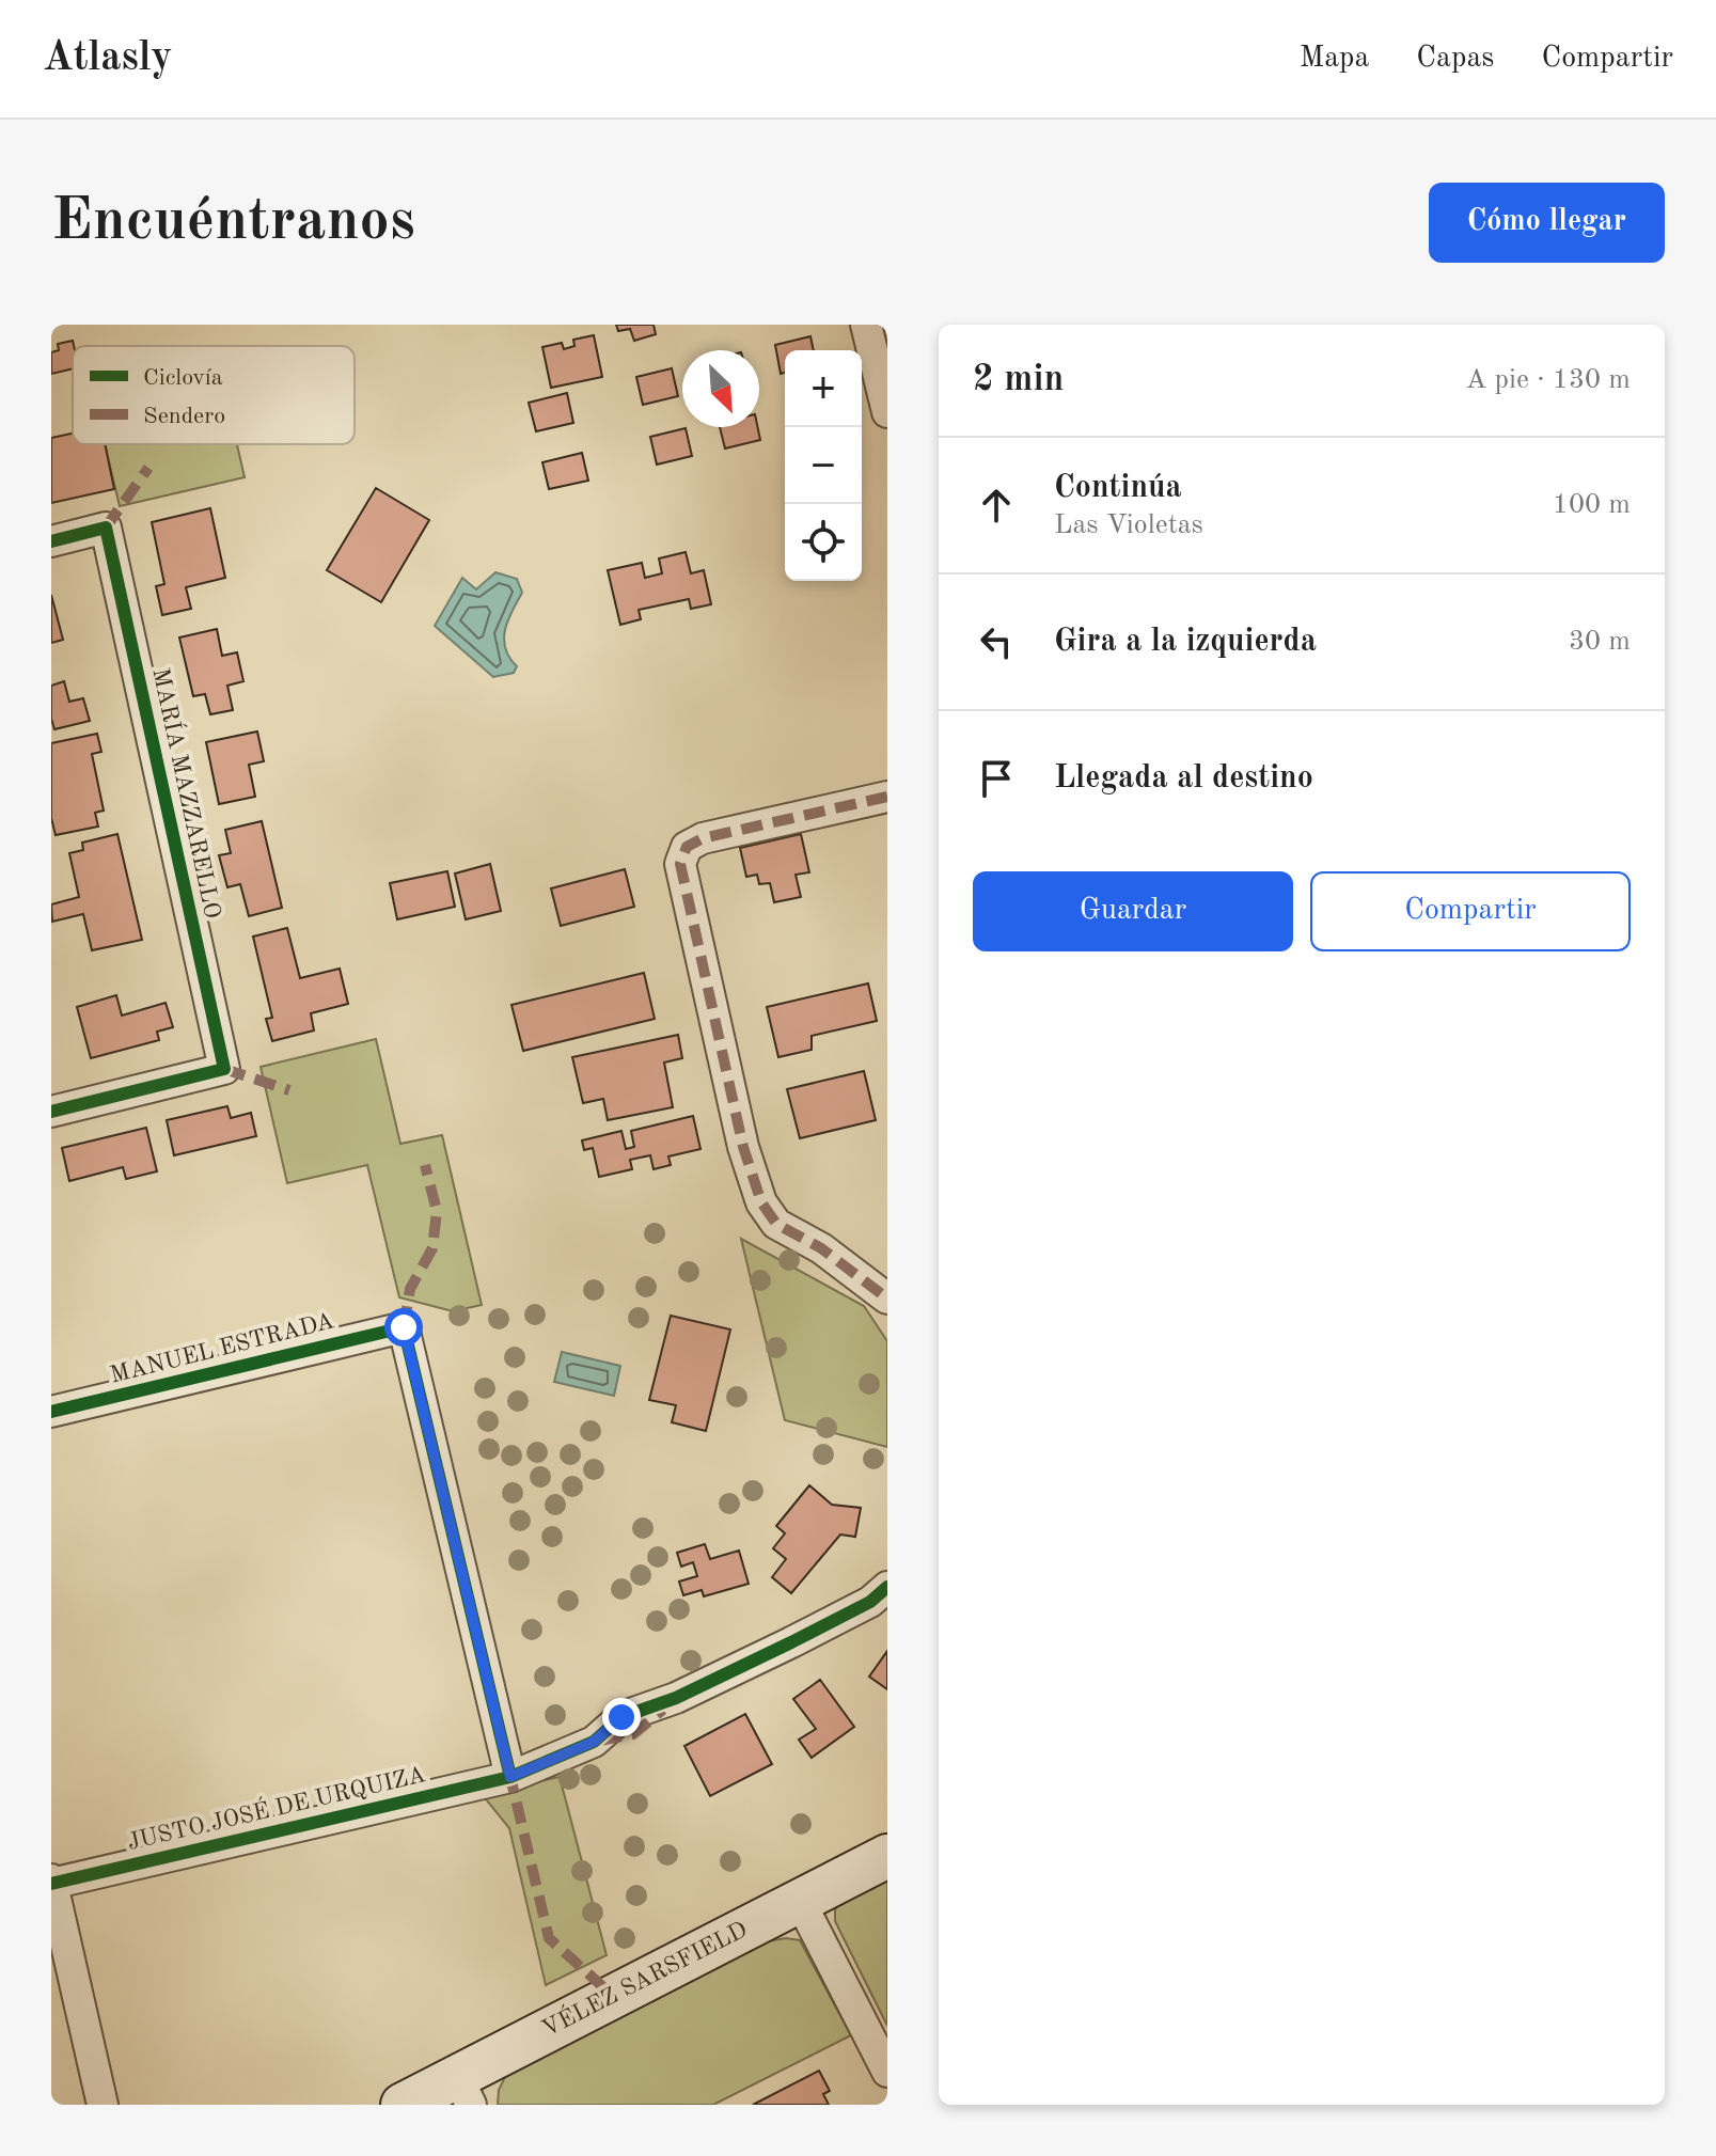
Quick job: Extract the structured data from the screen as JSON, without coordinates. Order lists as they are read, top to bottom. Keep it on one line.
{"streets":{"main road":["VÉLEZ SARSFIELD"],"street":["MARÍA MAZZARELLO","MANUEL ESTRADA","JUSTO JOSÉ DE URQUIZA"]},"crossings":[["MANUEL ESTRADA","JUSTO JOSÉ DE URQUIZA"]],"legend":["Ciclovía","Sendero"],"north":"bottom right","page":{"header":"Atlasly","nav":["Mapa","Capas","Compartir"],"buttons":["Cómo llegar",["Guardar","Compartir"]],"title":"Encuéntranos","heading":["2 min","A pie · 130 m"],"map_buttons":["+","−"],"list":[["Continúa","Las Violetas","100 m"],["Gira a la izquierda","30 m"],"Llegada al destino"]}}
